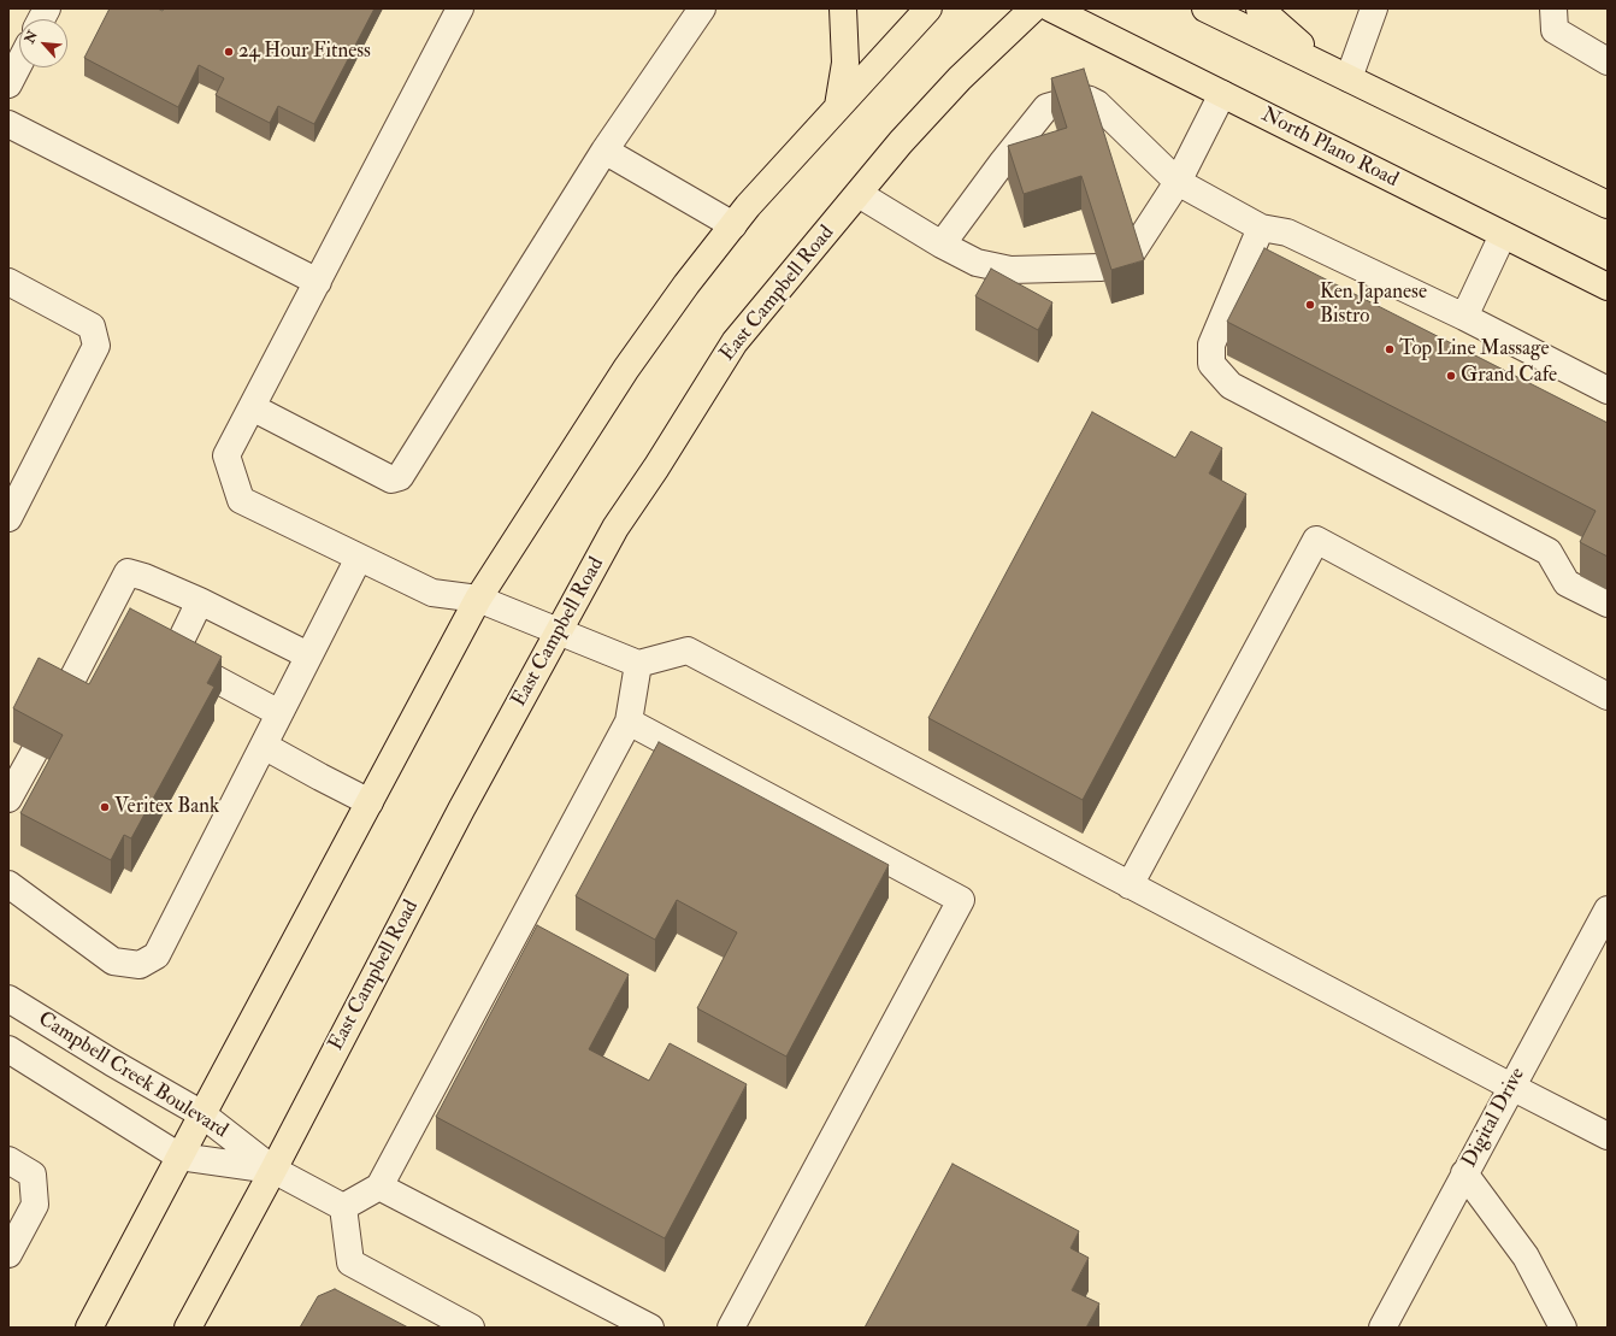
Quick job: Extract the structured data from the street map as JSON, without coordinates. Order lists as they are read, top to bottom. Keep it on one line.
{"streets":{"main road":["North Plano Road","East Campbell Road"],"street":["Campbell Creek Boulevard","Digital Drive"]},"crossings":[["East Campbell Road","Campbell Creek Boulevard"]],"places":["24 Hour Fitness","Ken Japanese Bistro","Top Line Massage","Grand Cafe","Veritex Bank"],"north":"top left"}
